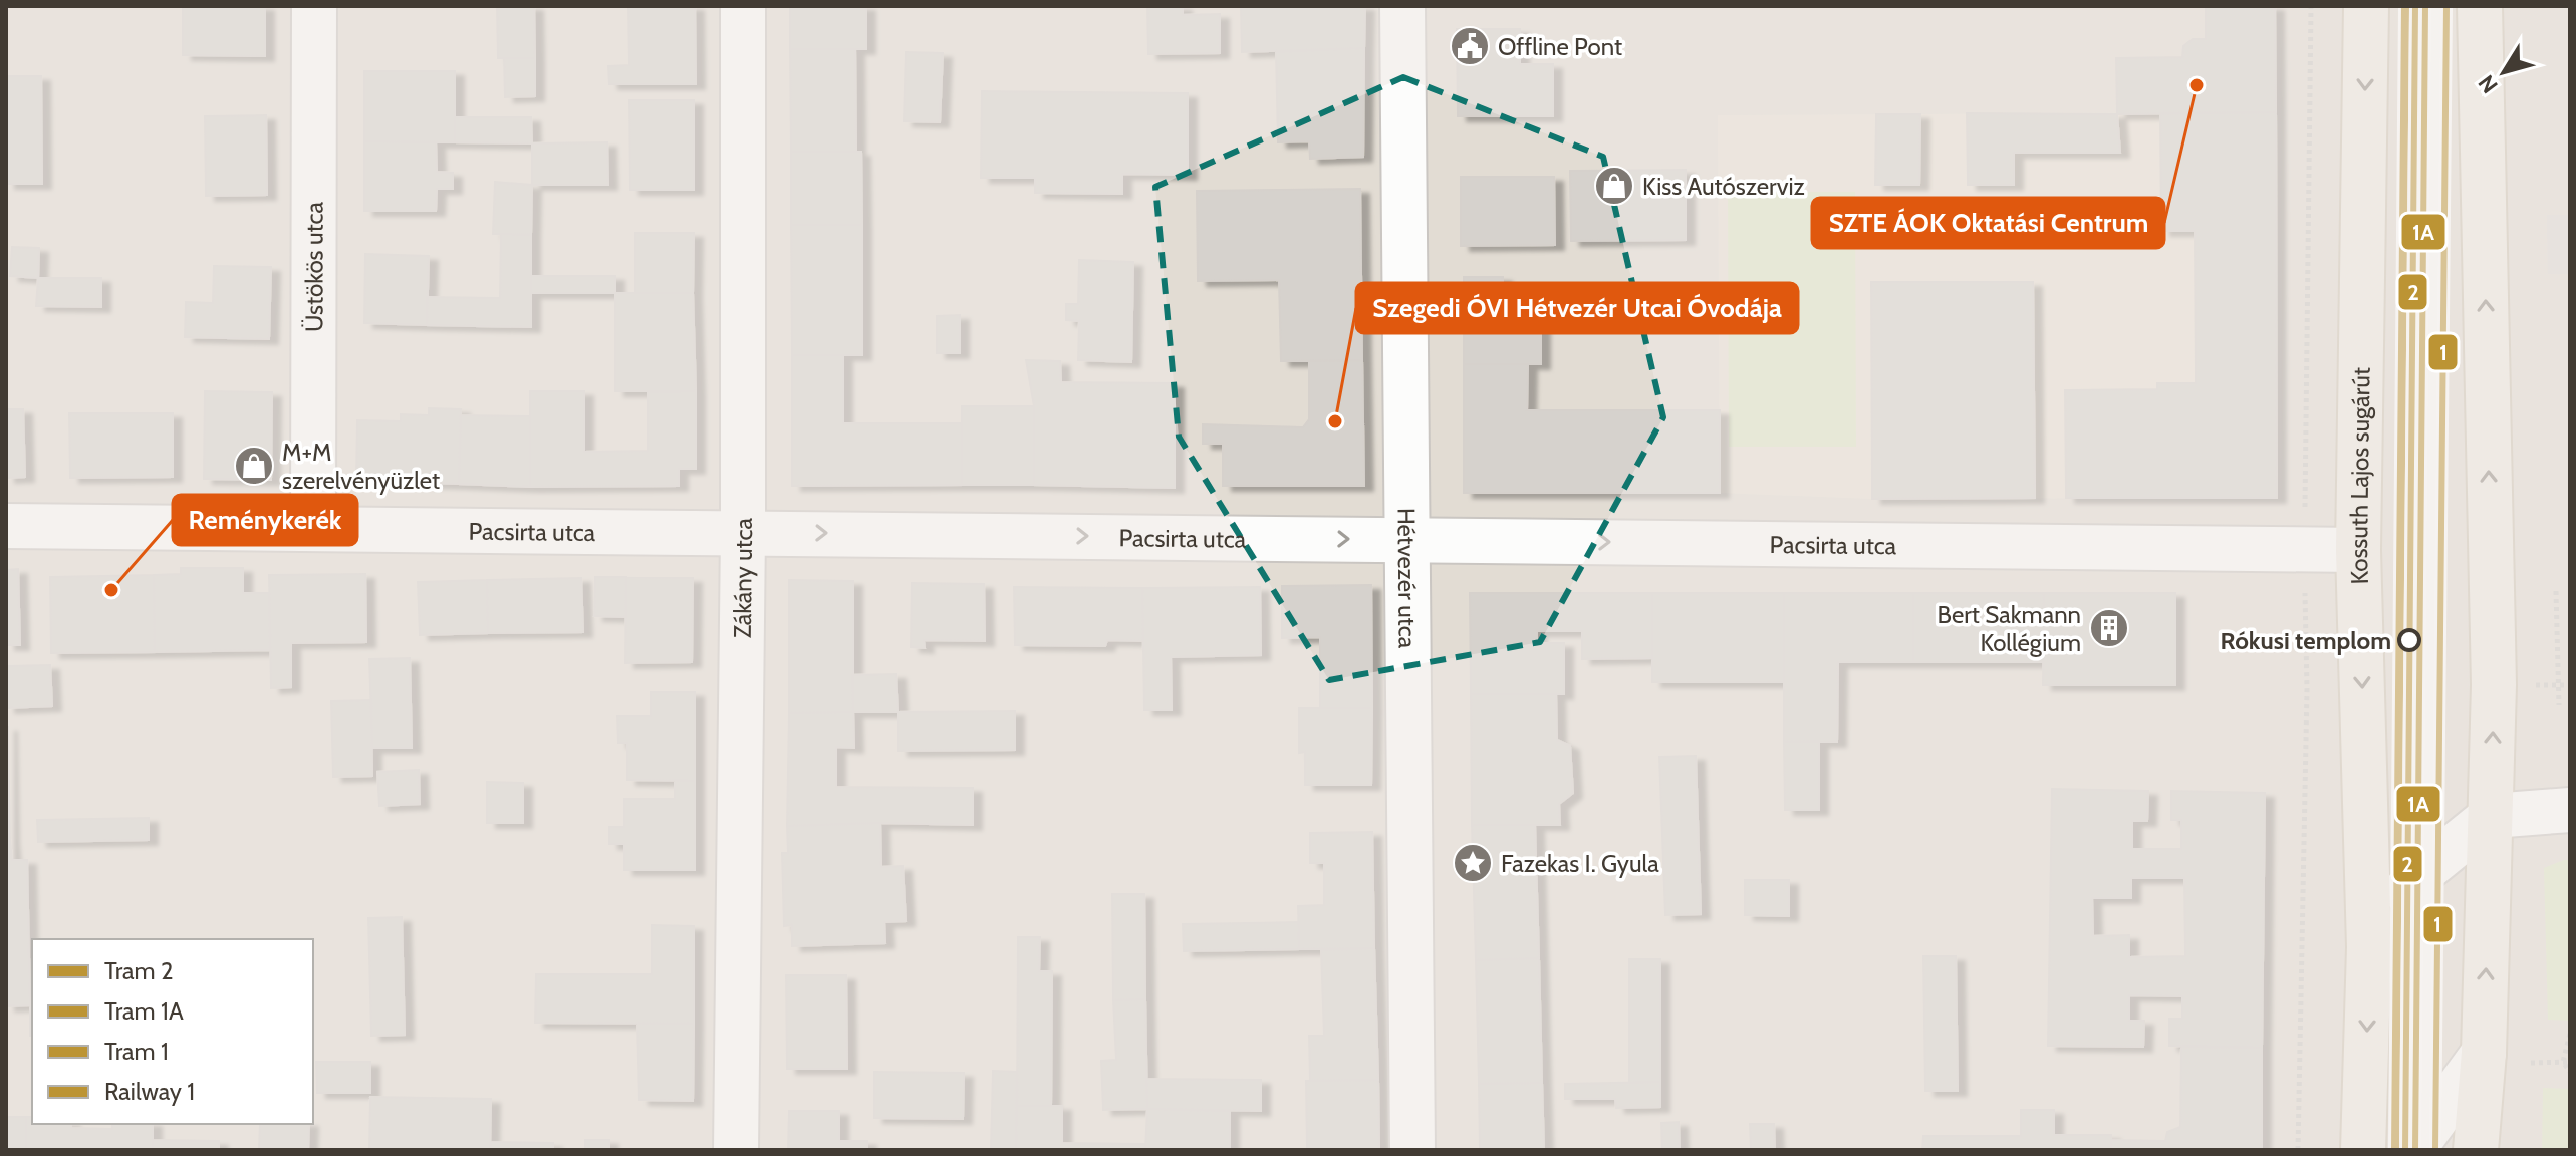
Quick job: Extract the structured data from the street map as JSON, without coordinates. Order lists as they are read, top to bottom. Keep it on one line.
{"streets":{"main road":["Kossuth Lajos sugárút"],"street":["Üstökös utca","Pacsirta utca","Zákány utca","Hétvezér utca"]},"crossings":[["Üstökös utca","Pacsirta utca"],["Kossuth Lajos sugárút","Pacsirta utca"],["Pacsirta utca","Zákány utca"],["Pacsirta utca","Hétvezér utca"]],"one_way":["Pacsirta utca"],"places":{"public building":["Offline Pont"],"other":["SZTE ÁOK Oktatási Centrum","Szegedi ÓVI Hétvezér Utcai Óvodája","Reménykerék","Rókusi templom"],"shop":["Kiss Autószerviz","M+M szerelvényüzlet"],"building":["Bert Sakmann Kollégium"],"place":["Fazekas I. Gyula"]},"lines":["tram line 2","tram line 1A","tram line 1","rail line 1"],"legend":["Tram 2","Tram 1A","Tram 1","Railway 1"],"north":"bottom left"}
